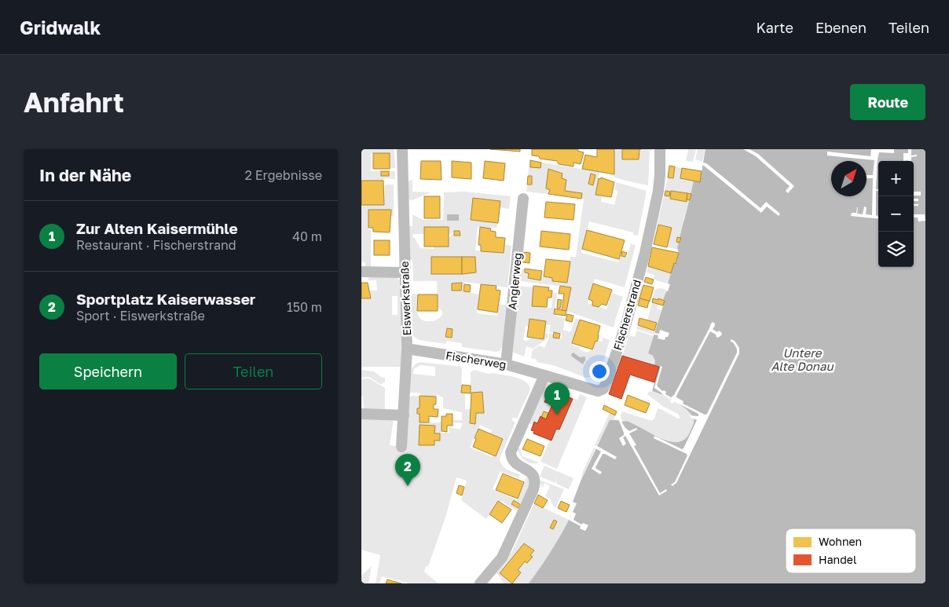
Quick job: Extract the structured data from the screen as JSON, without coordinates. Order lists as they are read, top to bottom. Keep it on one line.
{"streets":{"street":["Anglerweg","Eiswerkstraße","Fischerstrand","Fischerweg"]},"crossings":[["Anglerweg","Fischerweg"],["Eiswerkstraße","Fischerweg"],["Fischerstrand","Fischerweg"]],"water":["Untere Alte Donau"],"legend":["Wohnen","Handel"],"north":"top right","page":{"header":"Gridwalk","nav":["Karte","Ebenen","Teilen"],"buttons":["Route",["Speichern","Teilen"]],"title":"Anfahrt","heading":["In der Nähe","2 Ergebnisse"],"map_buttons":["+","−"],"list":[{"mark":"1","name":"Zur Alten Kaisermühle","note":"Restaurant · Fischerstrand","value":"40 m"},{"mark":"2","name":"Sportplatz Kaiserwasser","note":"Sport · Eiswerkstraße","value":"150 m"}],"pins":["1","2"]}}
